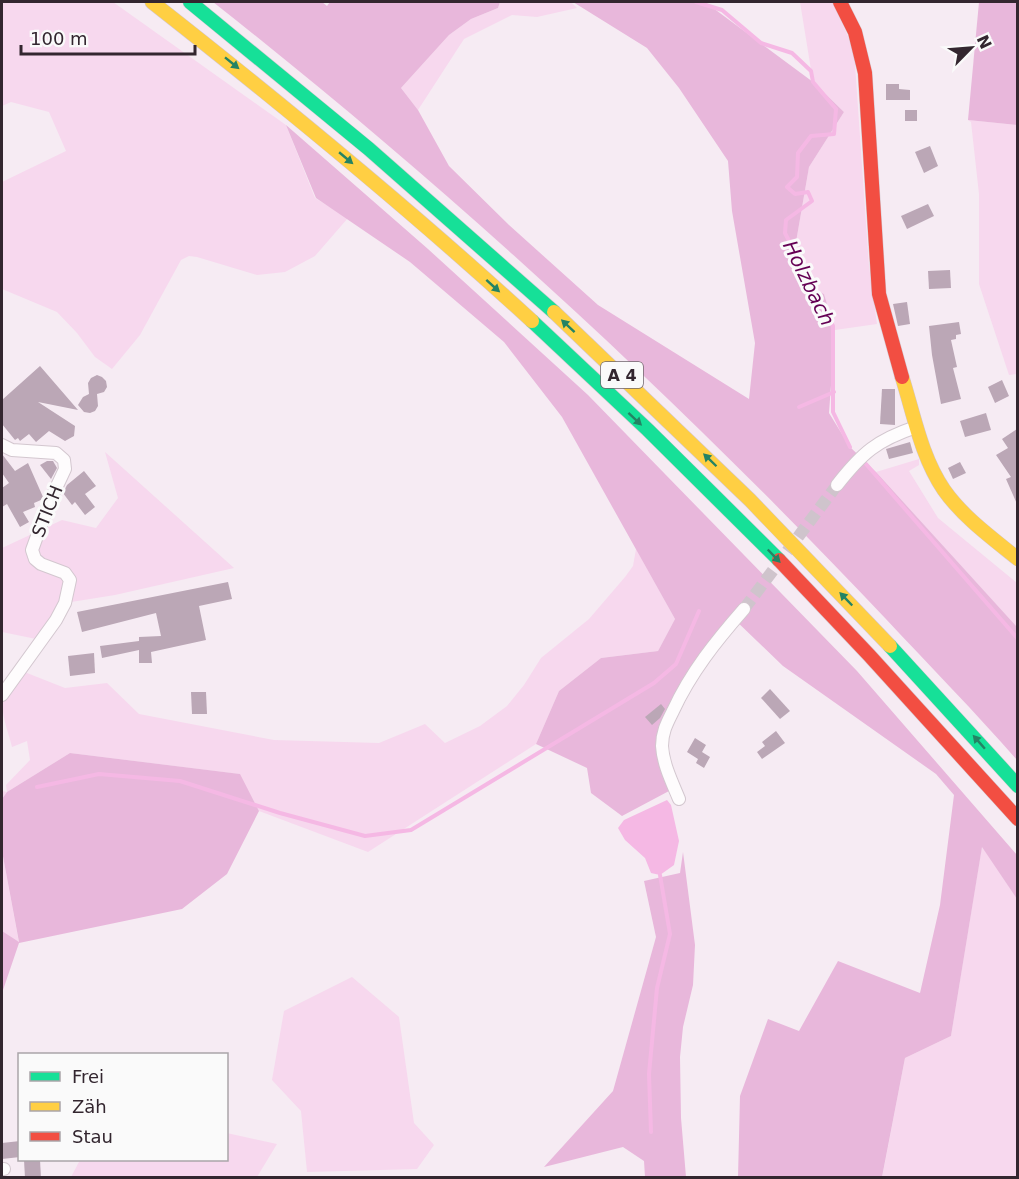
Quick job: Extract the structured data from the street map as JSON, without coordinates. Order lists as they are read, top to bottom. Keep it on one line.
{"streets":{"main road":["A 4"],"street":["STICH"]},"water":["Holzbach"],"legend":["Frei","Zäh","Stau"],"scale_bar":"100 m","north":"top right"}
